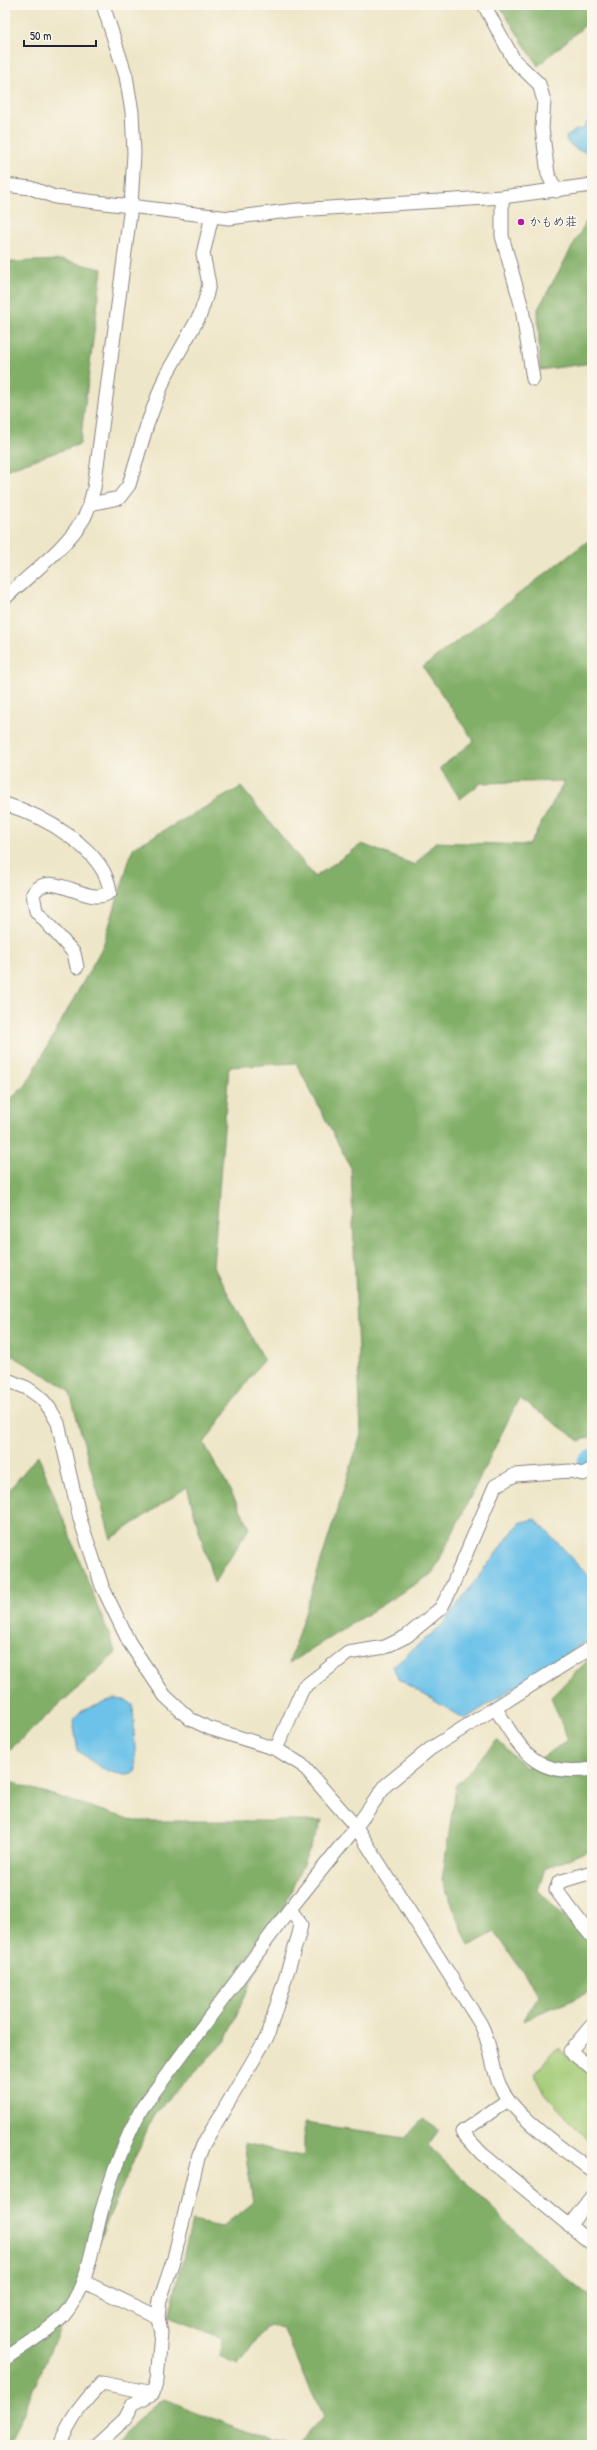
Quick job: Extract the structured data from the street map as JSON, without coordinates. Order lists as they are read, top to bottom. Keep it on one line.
{"places":["かもめ荘"],"scale_bar":"50 m"}
